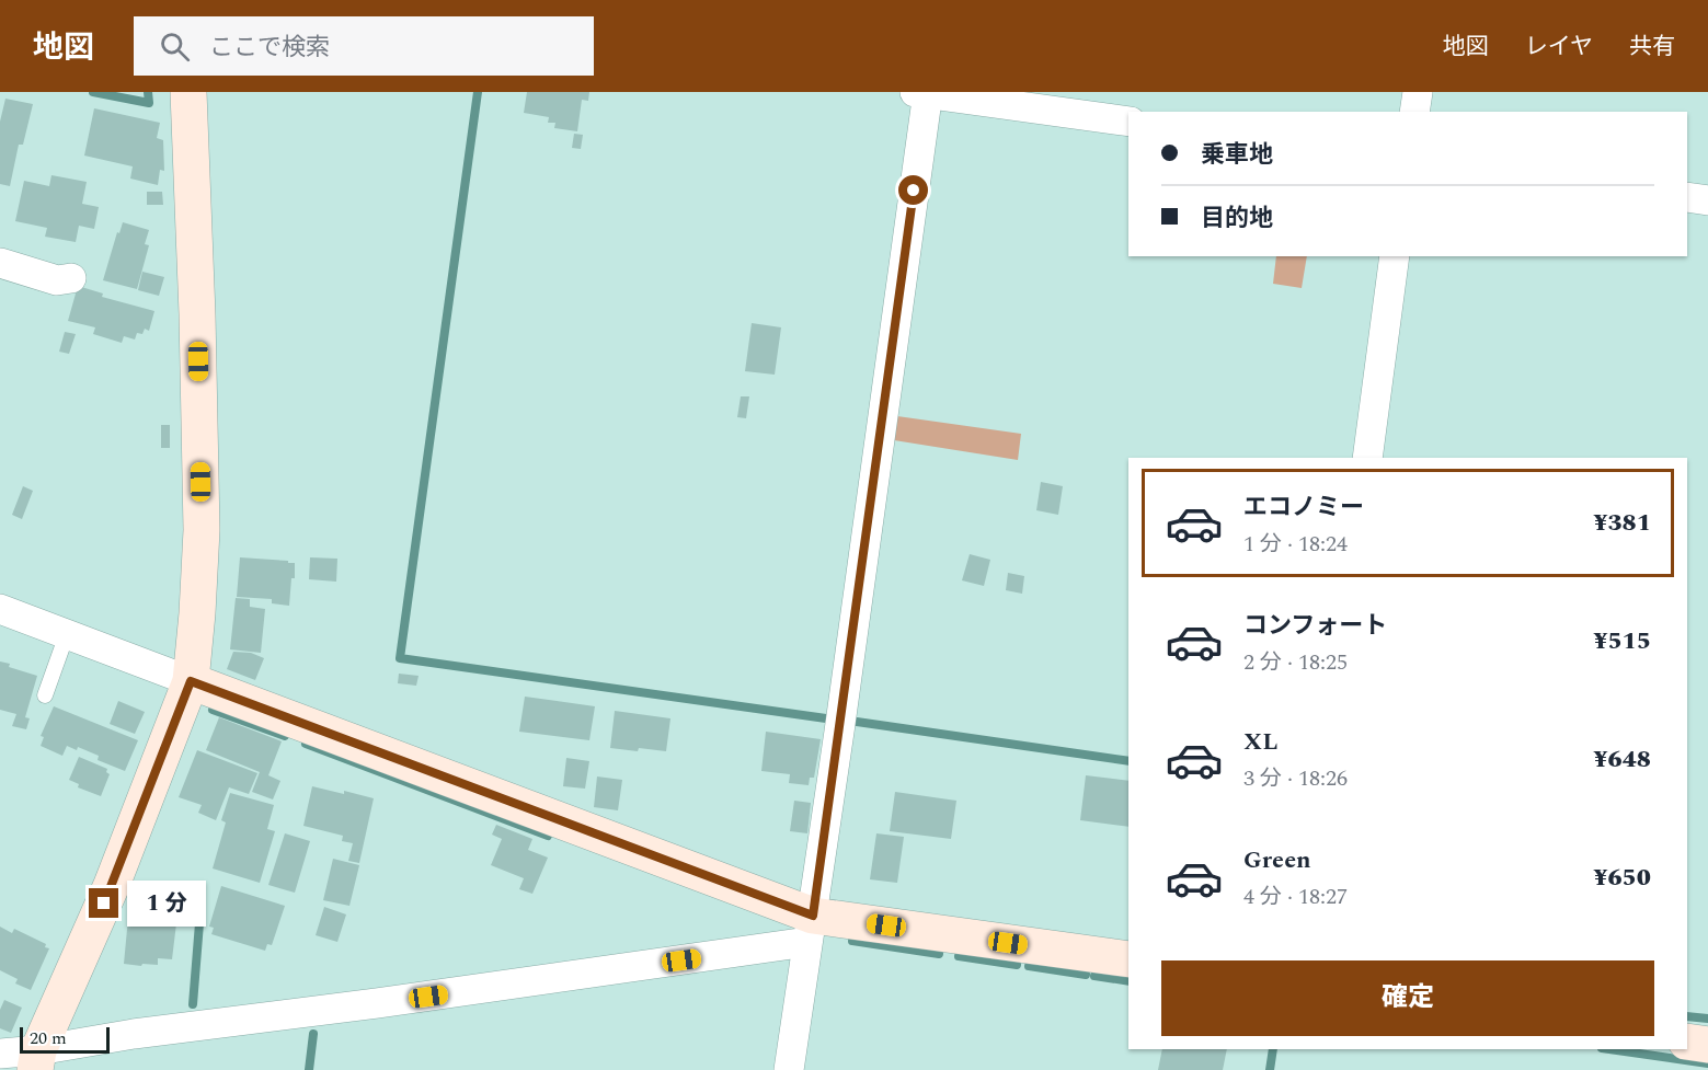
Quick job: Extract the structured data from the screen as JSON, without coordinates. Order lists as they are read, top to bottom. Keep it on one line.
{"scale_bar":"20 m","page":{"header":"地図","search":"ここで検索","nav":["地図","レイヤ","共有"],"banner":["乗車地","目的地"],"list":[{"name":"エコノミー","note":"1 分 · 18:24","value":"¥381"},{"name":"コンフォート","note":"2 分 · 18:25","value":"¥515"},{"name":"XL","note":"3 分 · 18:26","value":"¥648"},{"name":"Green","note":"4 分 · 18:27","value":"¥650"}],"bubble":"1 分","buttons":"確定","scale":"20 m"}}
